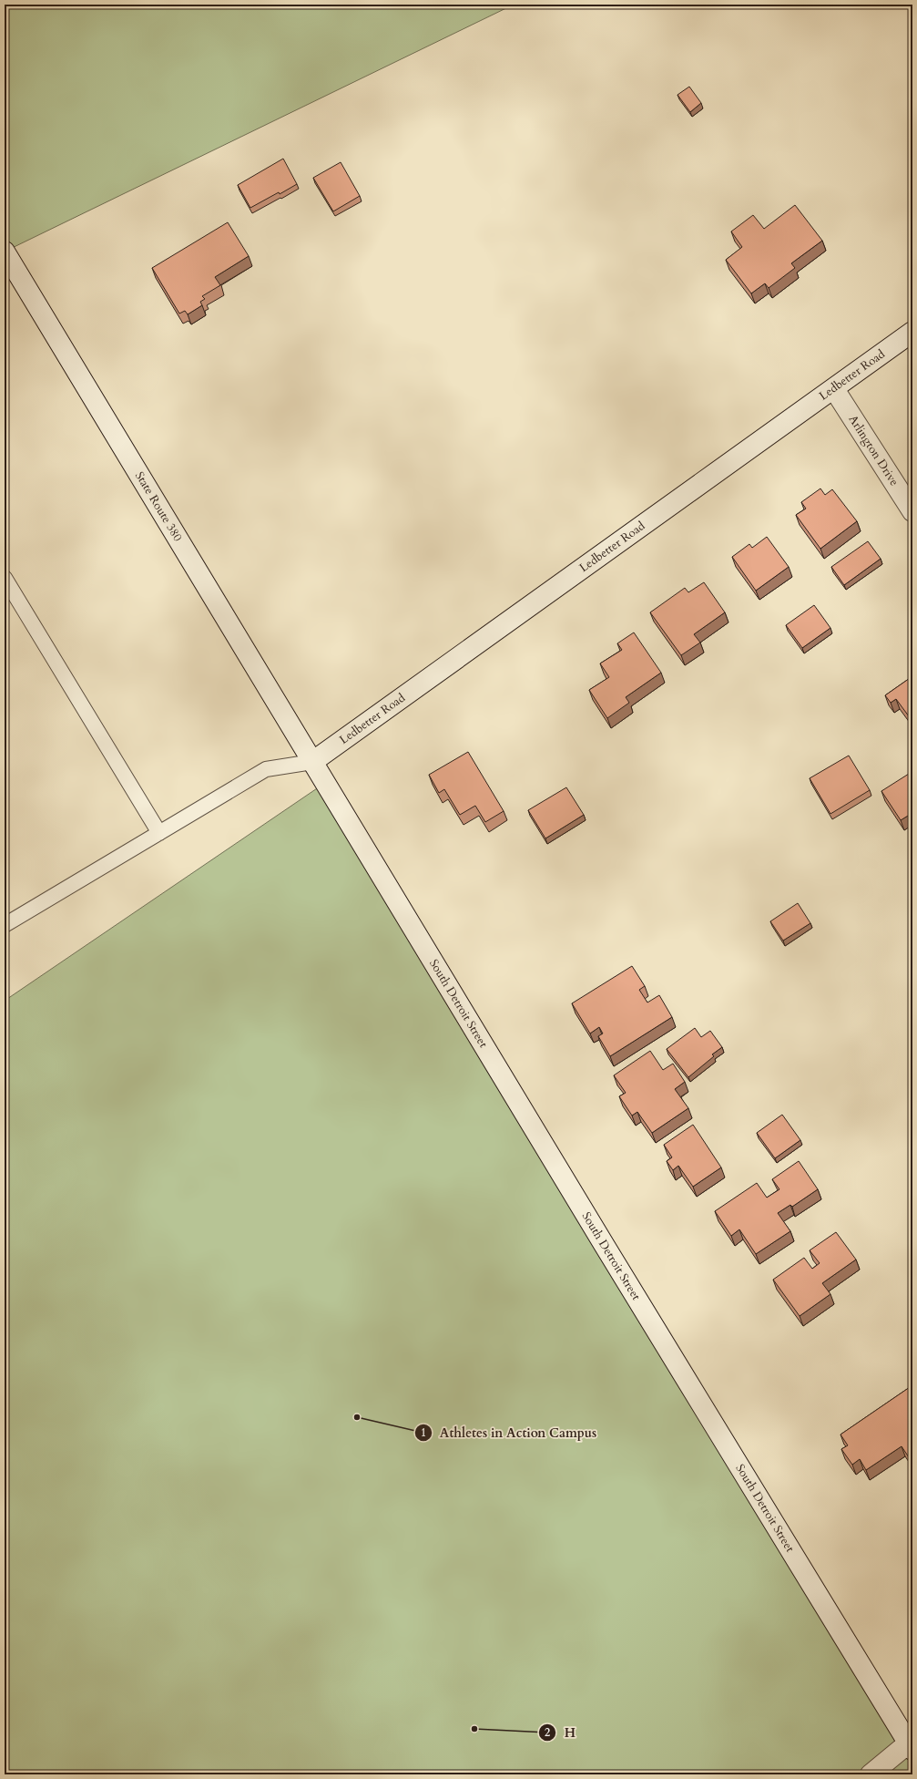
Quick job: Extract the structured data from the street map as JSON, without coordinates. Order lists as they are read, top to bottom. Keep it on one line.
{"streets":{"main road":["Ledbetter Road","Arlington Drive","State Route 380","South Detroit Street"]},"crossings":[["Ledbetter Road","Arlington Drive"],["Ledbetter Road","State Route 380"],["Ledbetter Road","South Detroit Street"],["State Route 380","South Detroit Street"]],"places":["Athletes in Action Campus","H"]}
